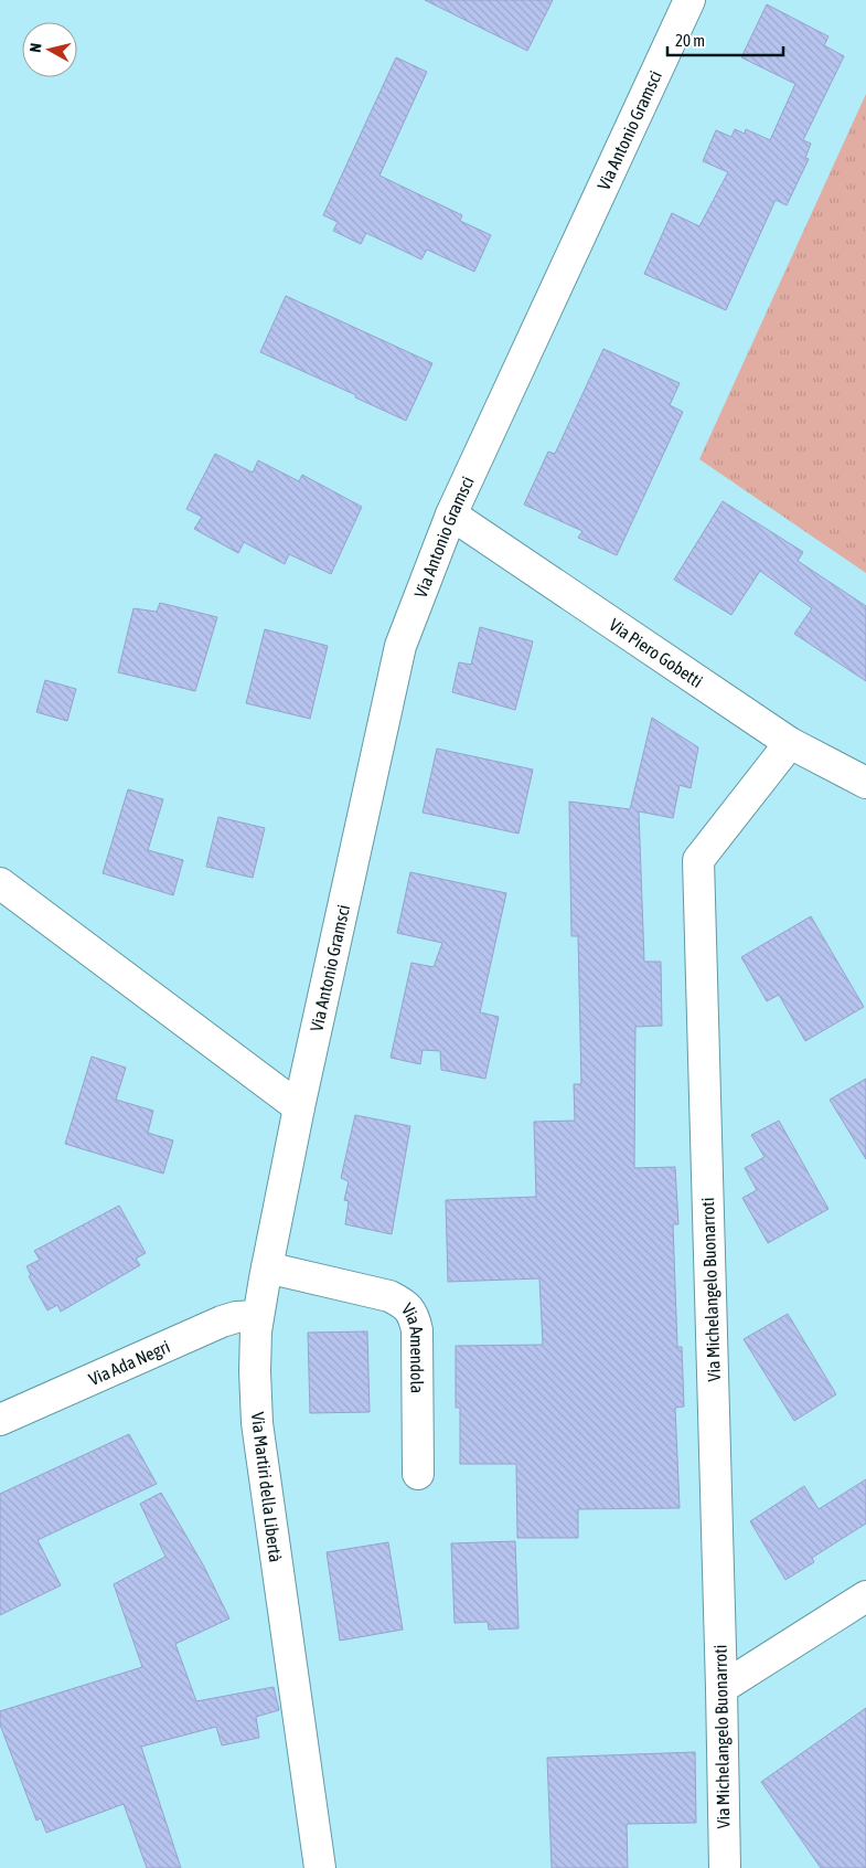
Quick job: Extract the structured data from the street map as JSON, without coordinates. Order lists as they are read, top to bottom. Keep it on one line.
{"streets":{"street":["Via Antonio Gramsci","Via Piero Gobetti","Via Michelangelo Buonarroti","Via Amendola","Via Ada Negri","Via Martiri della Libertà"]},"crossings":[["Via Antonio Gramsci","Via Piero Gobetti"],["Via Antonio Gramsci","Via Martiri della Libertà"],["Via Piero Gobetti","Via Michelangelo Buonarroti"],["Via Amendola","Via Martiri della Libertà"],["Via Ada Negri","Via Martiri della Libertà"]],"scale_bar":"20 m","north":"left"}
